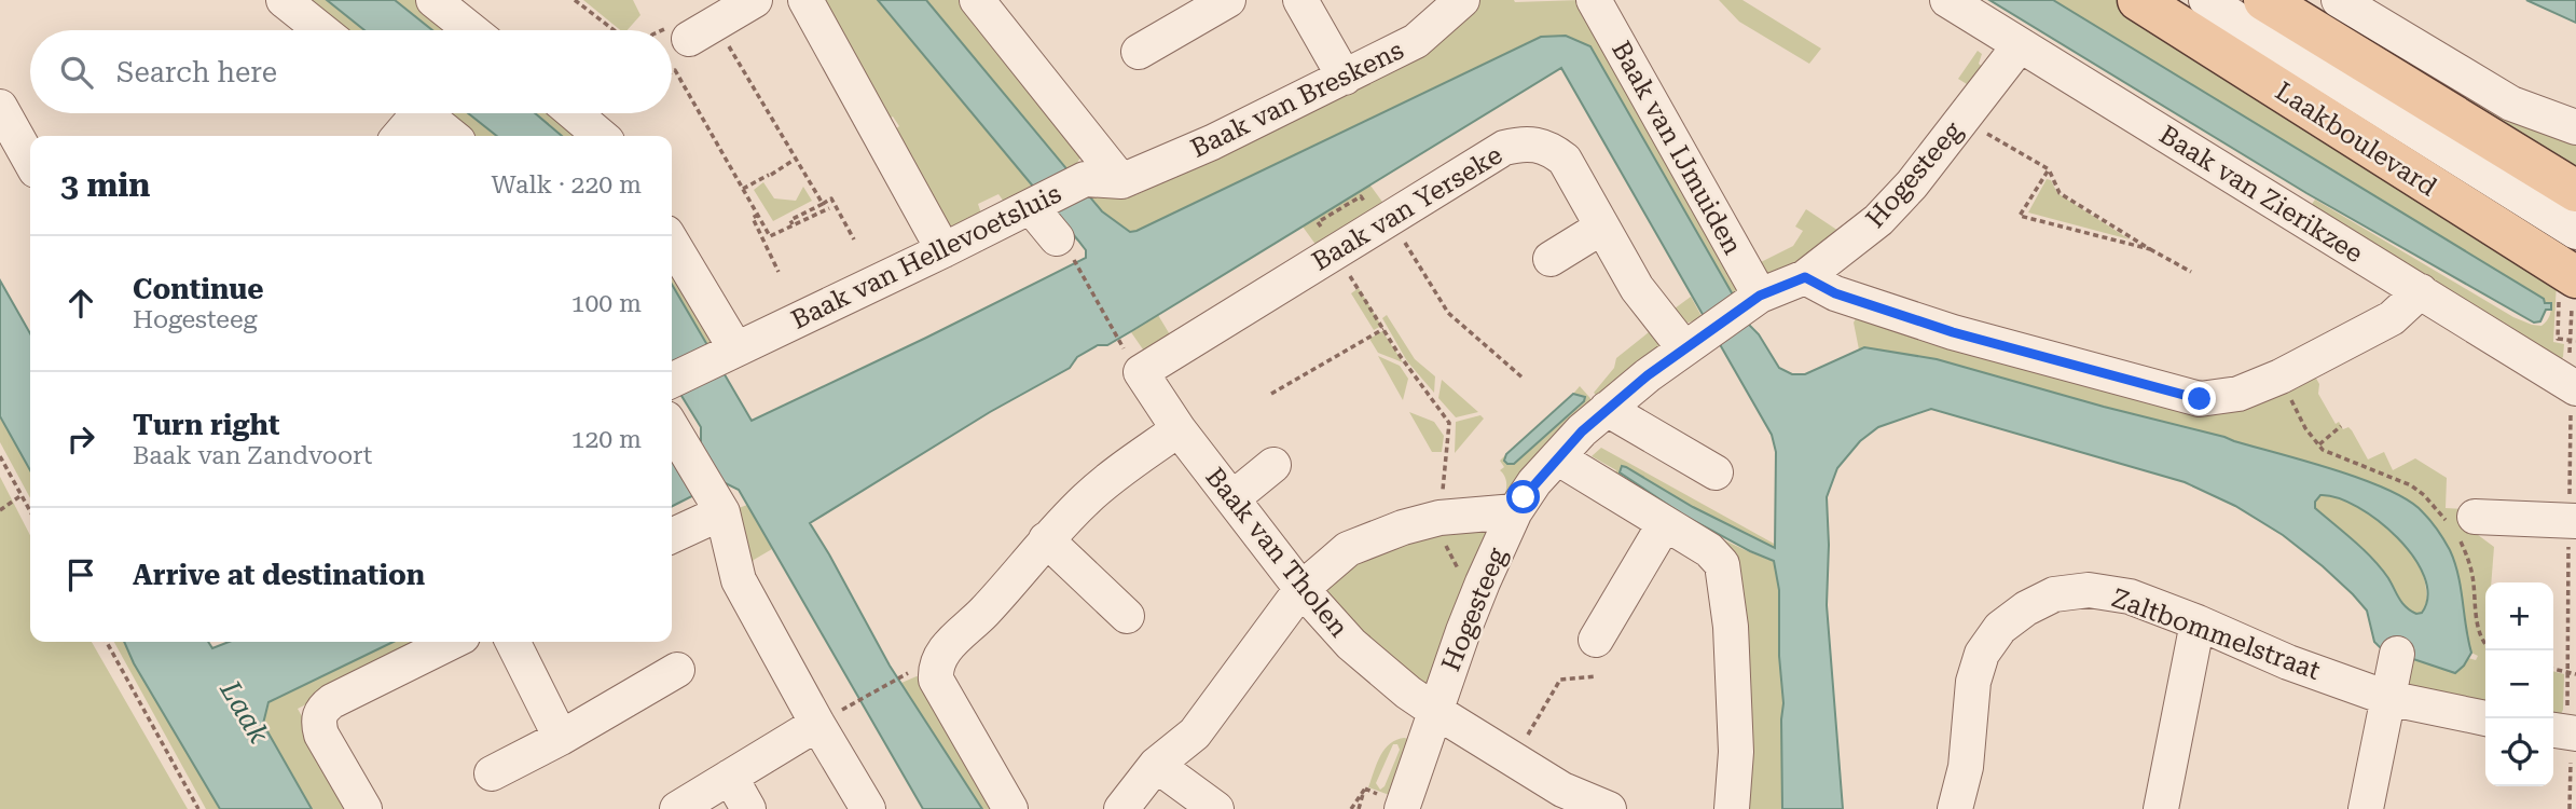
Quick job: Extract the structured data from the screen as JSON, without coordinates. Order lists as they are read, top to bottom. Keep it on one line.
{"streets":{"main road":["Laakboulevard"],"street":["Baak van Breskens","Baak van IJmuiden","Hogesteeg","Baak van Zierikzee","Baak van Yerseke","Baak van Hellevoetsluis","Baak van Tholen","Zaltbommelstraat"]},"crossings":[["Baak van Breskens","Baak van Hellevoetsluis"],["Baak van IJmuiden","Hogesteeg"],["Hogesteeg","Baak van Zierikzee"],["Hogesteeg","Baak van Yerseke"],["Hogesteeg","Baak van Tholen"],["Baak van Yerseke","Baak van Tholen"]],"water":["Laak"],"page":{"search":"Search here","heading":["3 min","Walk · 220 m"],"list":[["Continue","Hogesteeg","100 m"],["Turn right","Baak van Zandvoort","120 m"],"Arrive at destination"],"map_buttons":["+","−"]}}
